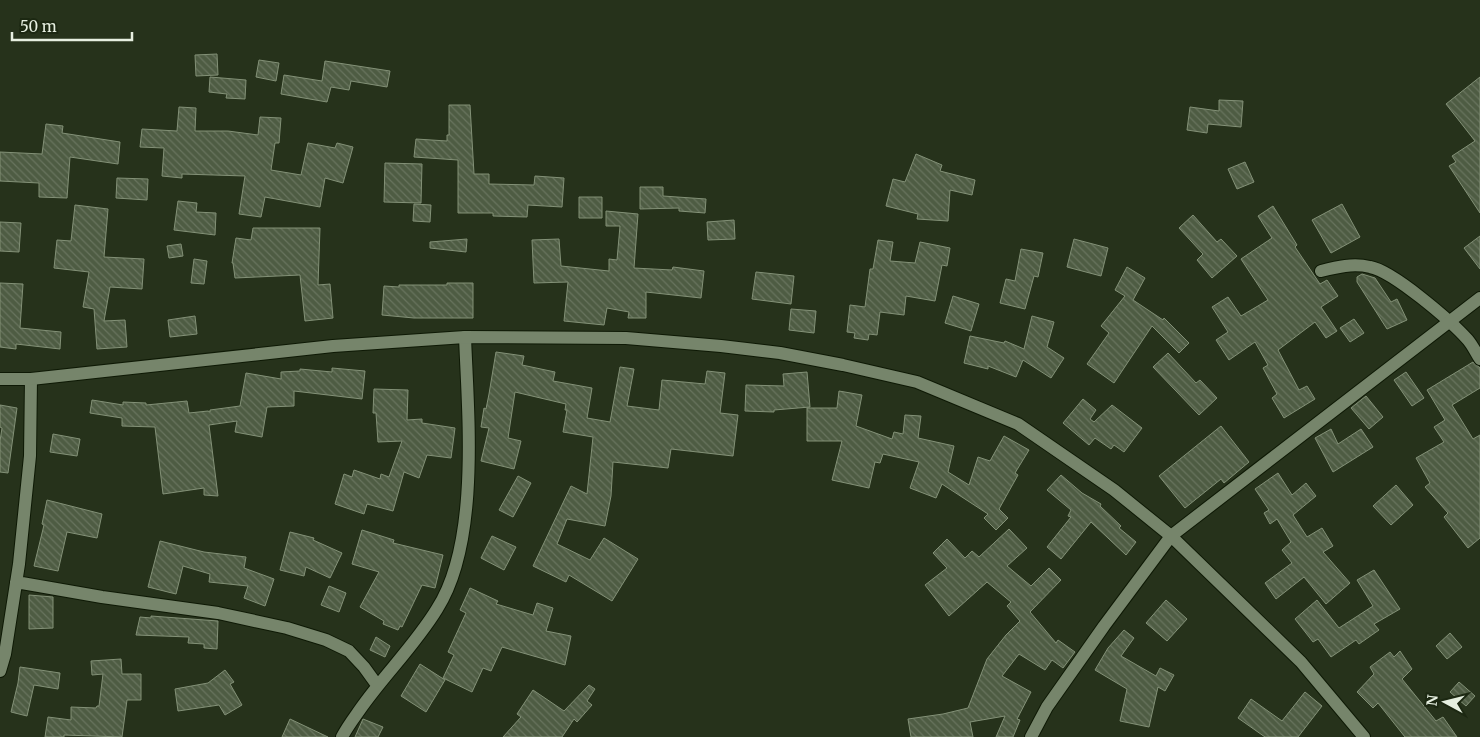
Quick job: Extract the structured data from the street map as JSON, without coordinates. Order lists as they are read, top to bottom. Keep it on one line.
{"scale_bar":"50 m","north":"left"}
